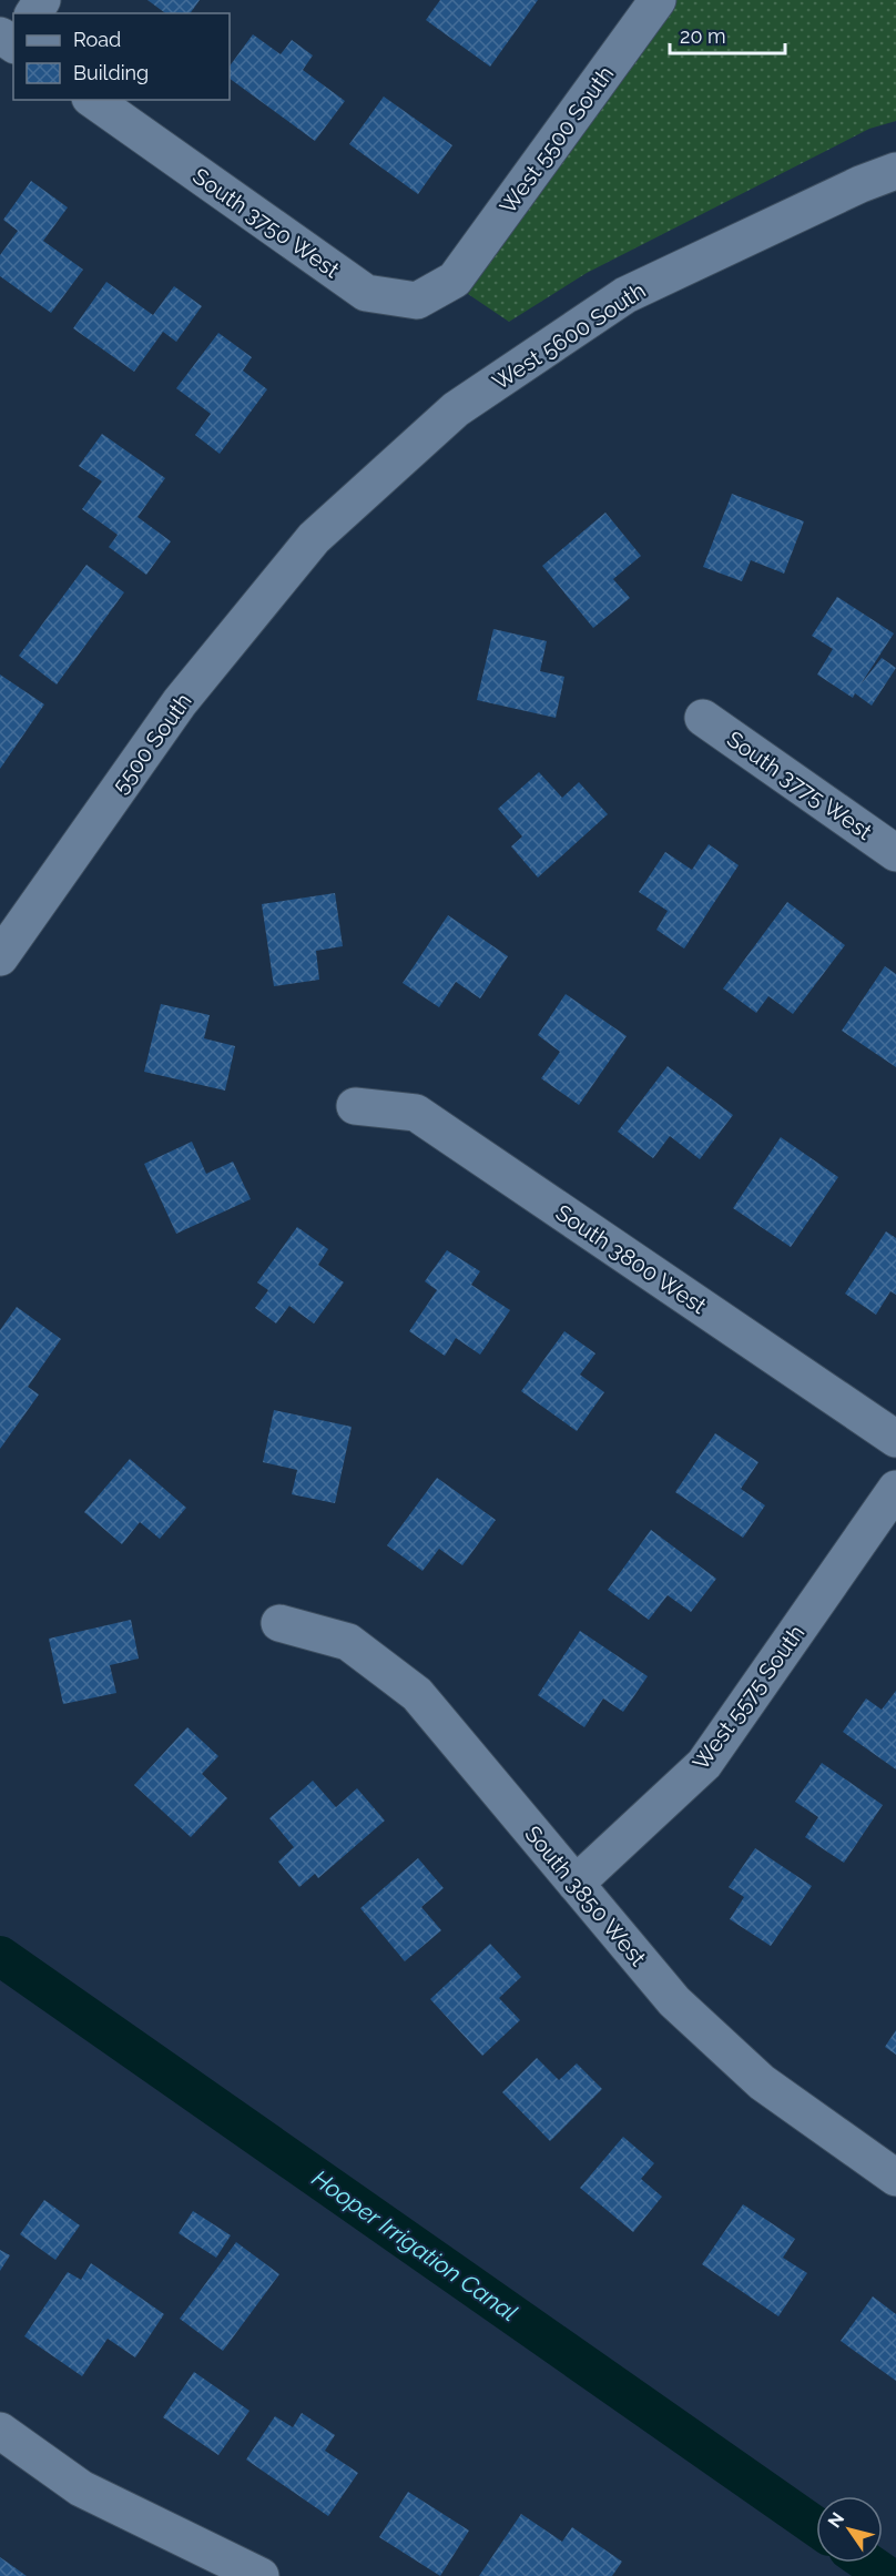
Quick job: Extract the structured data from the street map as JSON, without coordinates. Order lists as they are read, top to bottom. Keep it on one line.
{"streets":{"street":["West 5500 South","South 3750 West","West 5600 South","5500 South","South 3775 West","South 3800 West","West 5575 South","South 3850 West"]},"crossings":[["West 5500 South","South 3750 West"],["West 5600 South","5500 South"],["West 5575 South","South 3850 West"]],"water":["Hooper Irrigation Canal"],"legend":["Road","Building"],"scale_bar":"20 m","north":"top left"}
